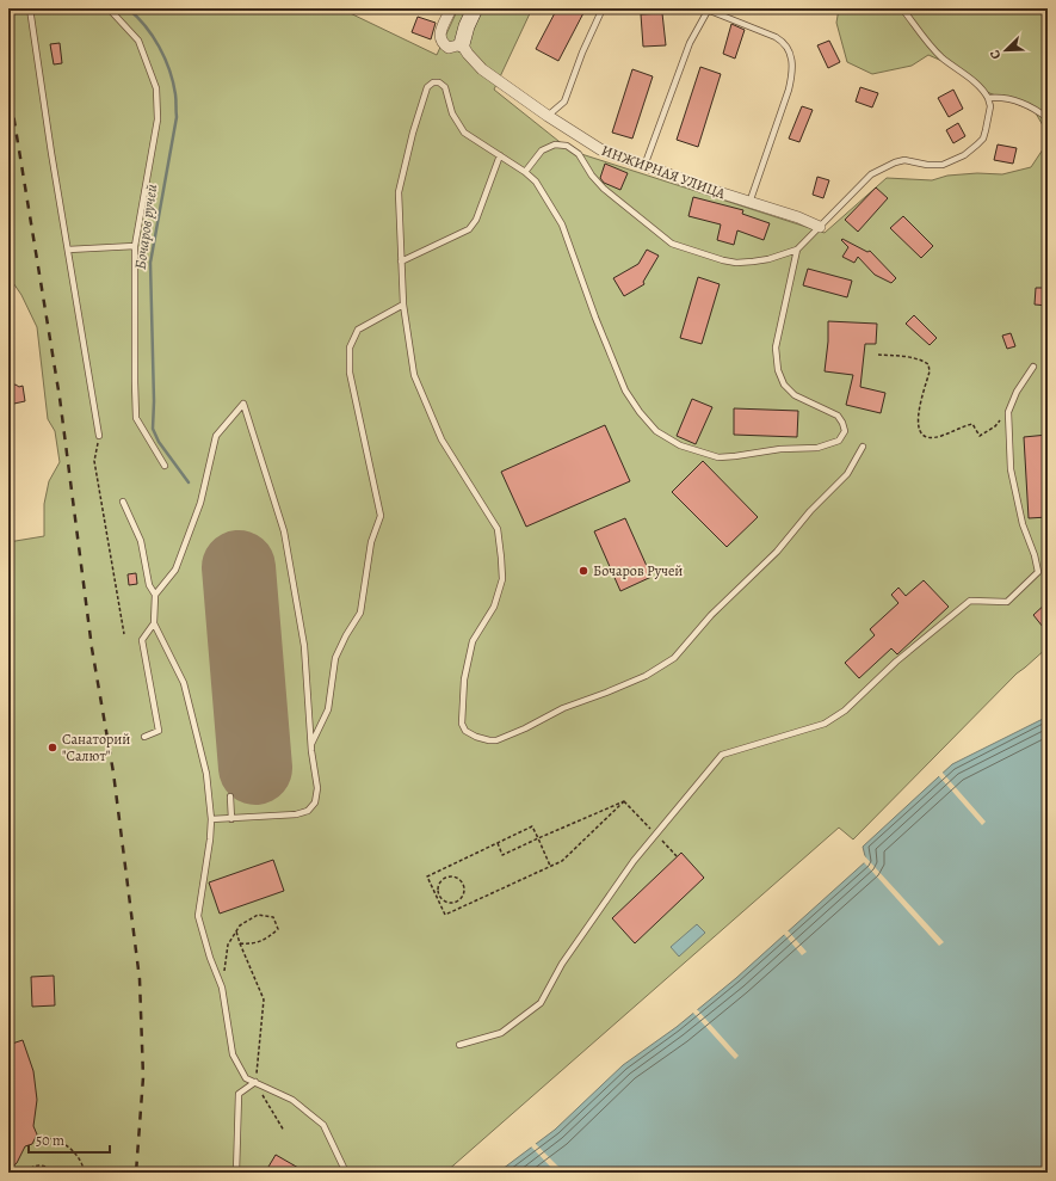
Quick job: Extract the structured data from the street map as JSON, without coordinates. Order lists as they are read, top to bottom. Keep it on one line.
{"streets":{"street":["ИНЖИРНАЯ УЛИЦА"]},"water":["Бочаров ручей"],"places":["Бочаров Ручей","Санаторий \"Салют\""],"scale_bar":"50 m","north":"bottom left"}
